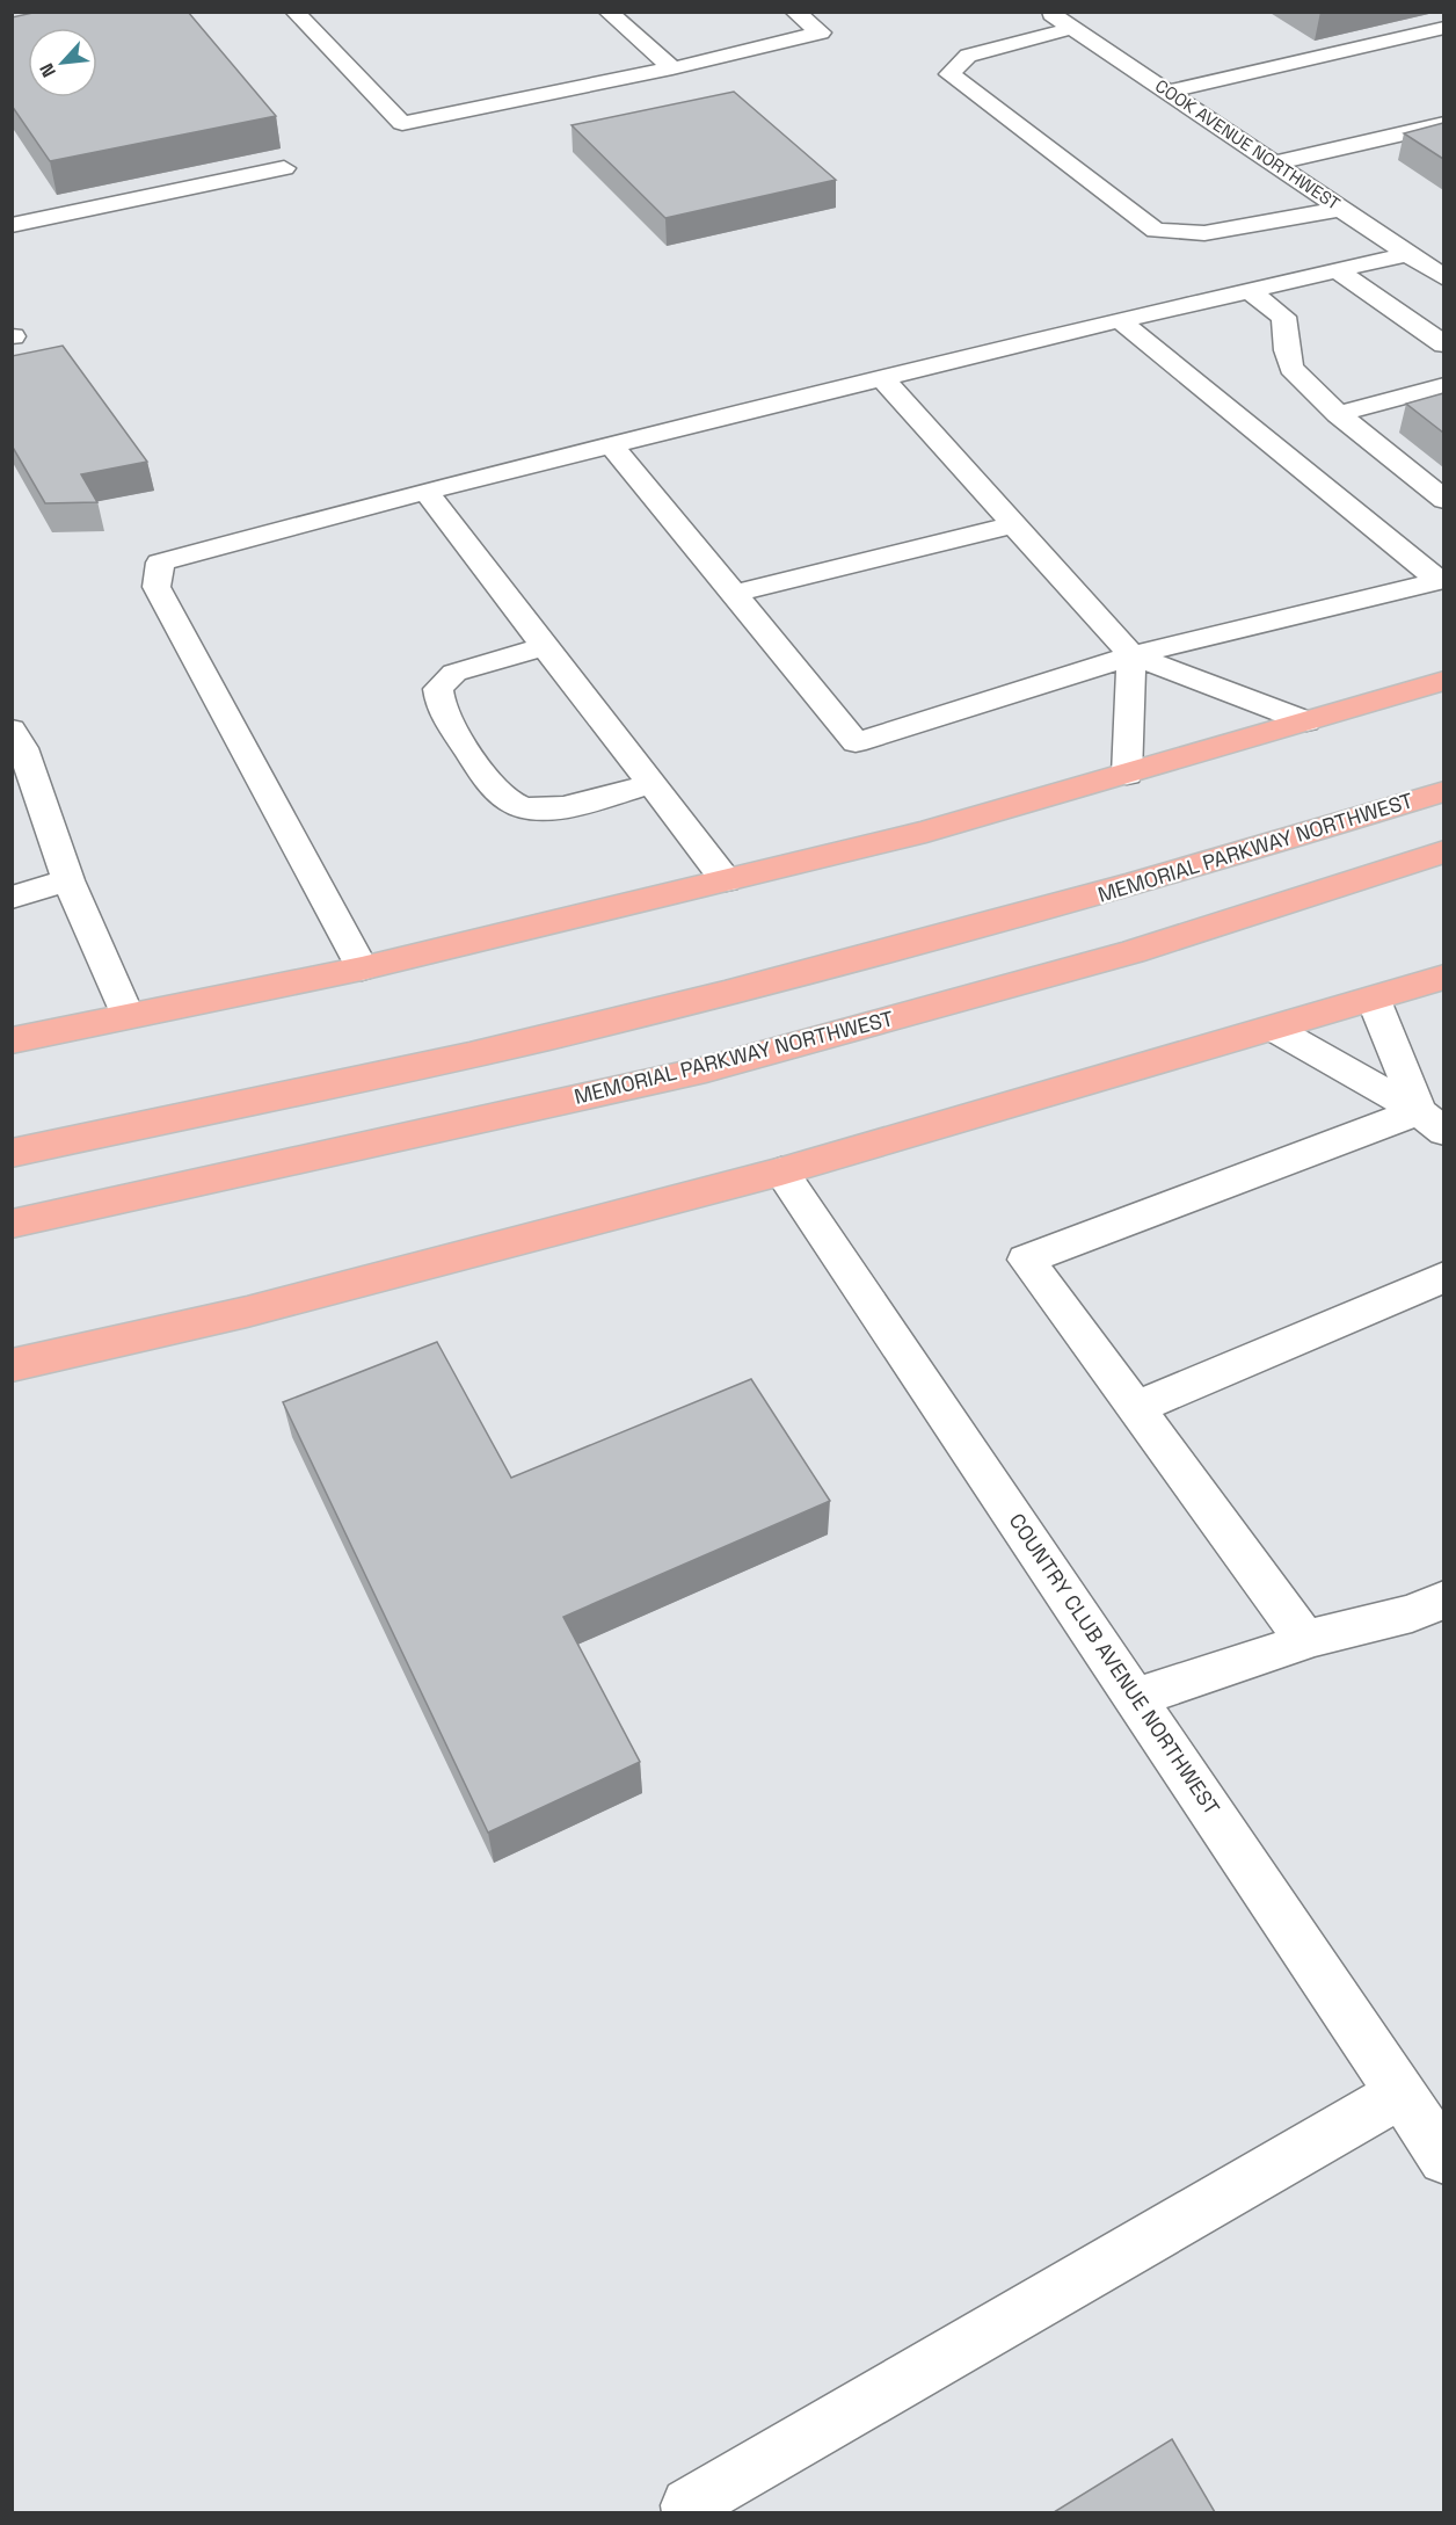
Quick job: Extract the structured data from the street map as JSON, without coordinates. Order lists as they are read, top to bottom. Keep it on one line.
{"streets":{"highway":["MEMORIAL PARKWAY NORTHWEST"],"street":["COOK AVENUE NORTHWEST","COUNTRY CLUB AVENUE NORTHWEST"]},"north":"bottom left"}
